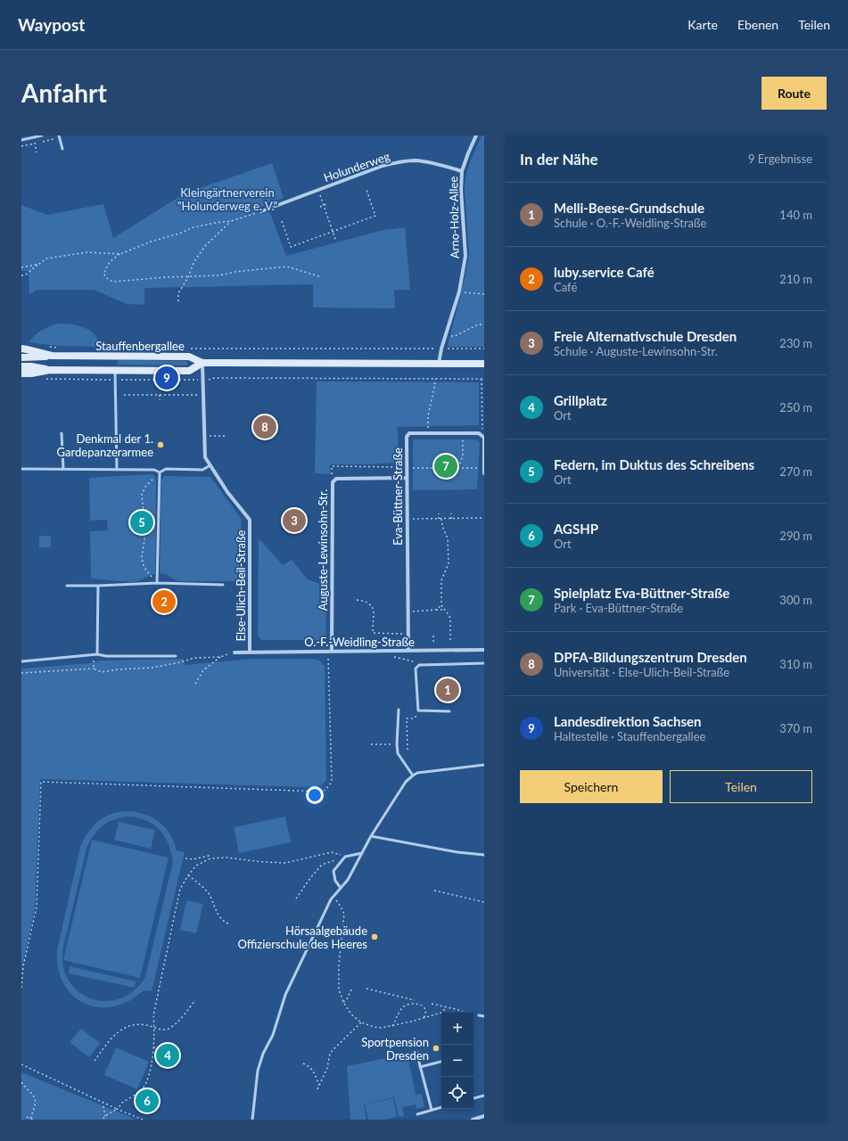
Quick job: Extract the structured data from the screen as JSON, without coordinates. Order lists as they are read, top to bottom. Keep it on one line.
{"streets":{"main road":["Stauffenbergallee"],"street":["Holunderweg","Arno-Holz-Allee","Eva-Büttner-Straße","Auguste-Lewinsohn-Str.","Else-Ulich-Beil-Straße","O.-F.-Weidling-Straße"]},"crossings":[["Holunderweg","Arno-Holz-Allee"],["Stauffenbergallee","Else-Ulich-Beil-Straße"],["Eva-Büttner-Straße","Auguste-Lewinsohn-Str."],["Eva-Büttner-Straße","O.-F.-Weidling-Straße"],["Auguste-Lewinsohn-Str.","O.-F.-Weidling-Straße"],["Else-Ulich-Beil-Straße","O.-F.-Weidling-Straße"]],"parks":["Kleingärtnerverein \"Holunderweg e. V.\""],"places":["Denkmal der 1. Gardepanzerarmee","Hörsaalgebäude Offizierschule des Heeres","Sportpension Dresden"],"page":{"header":"Waypost","nav":["Karte","Ebenen","Teilen"],"buttons":["Route",["Speichern","Teilen"]],"title":"Anfahrt","heading":["In der Nähe","9 Ergebnisse"],"list":[{"mark":"1","name":"Melli-Beese-Grundschule","note":"Schule · O.-F.-Weidling-Straße","value":"140 m"},{"mark":"2","name":"luby.service Café","note":"Café","value":"210 m"},{"mark":"3","name":"Freie Alternativschule Dresden","note":"Schule · Auguste-Lewinsohn-Str.","value":"230 m"},{"mark":"4","name":"Grillplatz","note":"Ort","value":"250 m"},{"mark":"5","name":"Federn, im Duktus des Schreibens","note":"Ort","value":"270 m"},{"mark":"6","name":"AGSHP","note":"Ort","value":"290 m"},{"mark":"7","name":"Spielplatz Eva-Büttner-Straße","note":"Park · Eva-Büttner-Straße","value":"300 m"},{"mark":"8","name":"DPFA-Bildungszentrum Dresden","note":"Universität · Else-Ulich-Beil-Straße","value":"310 m"},{"mark":"9","name":"Landesdirektion Sachsen","note":"Haltestelle · Stauffenbergallee","value":"370 m"}],"pins":["9","8","7","3","5","2","1","4","6"],"map_buttons":["+","−"]}}
